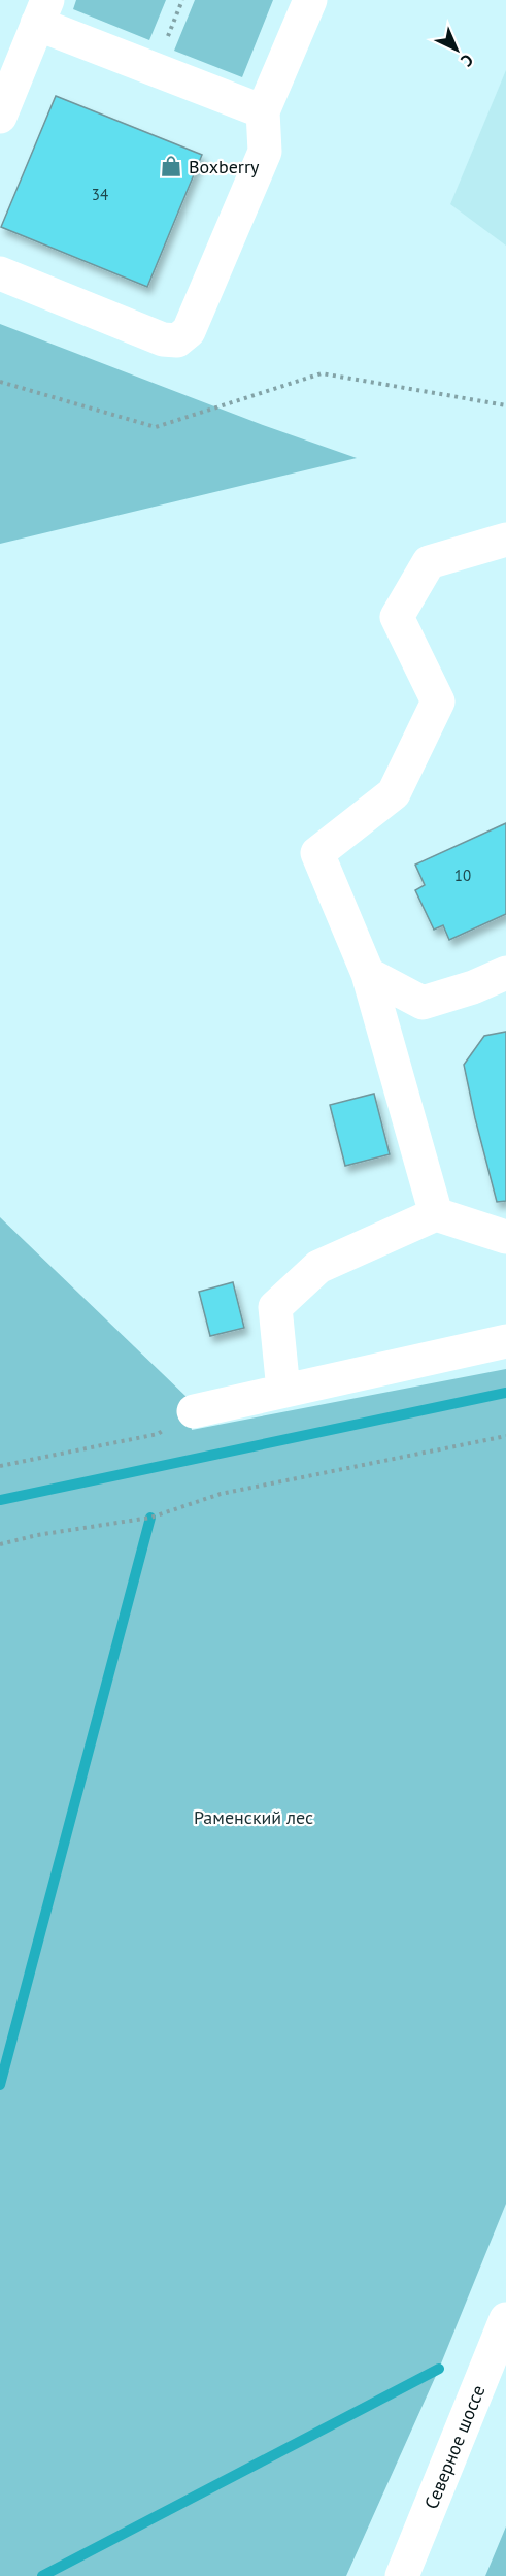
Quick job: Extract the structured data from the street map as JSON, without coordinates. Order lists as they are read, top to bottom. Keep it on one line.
{"streets":{"main road":["Северное шоссе"]},"parks":["Раменский лес"],"places":{"shop":["Boxberry"]},"house_numbers":["34","10"],"north":"bottom right"}
